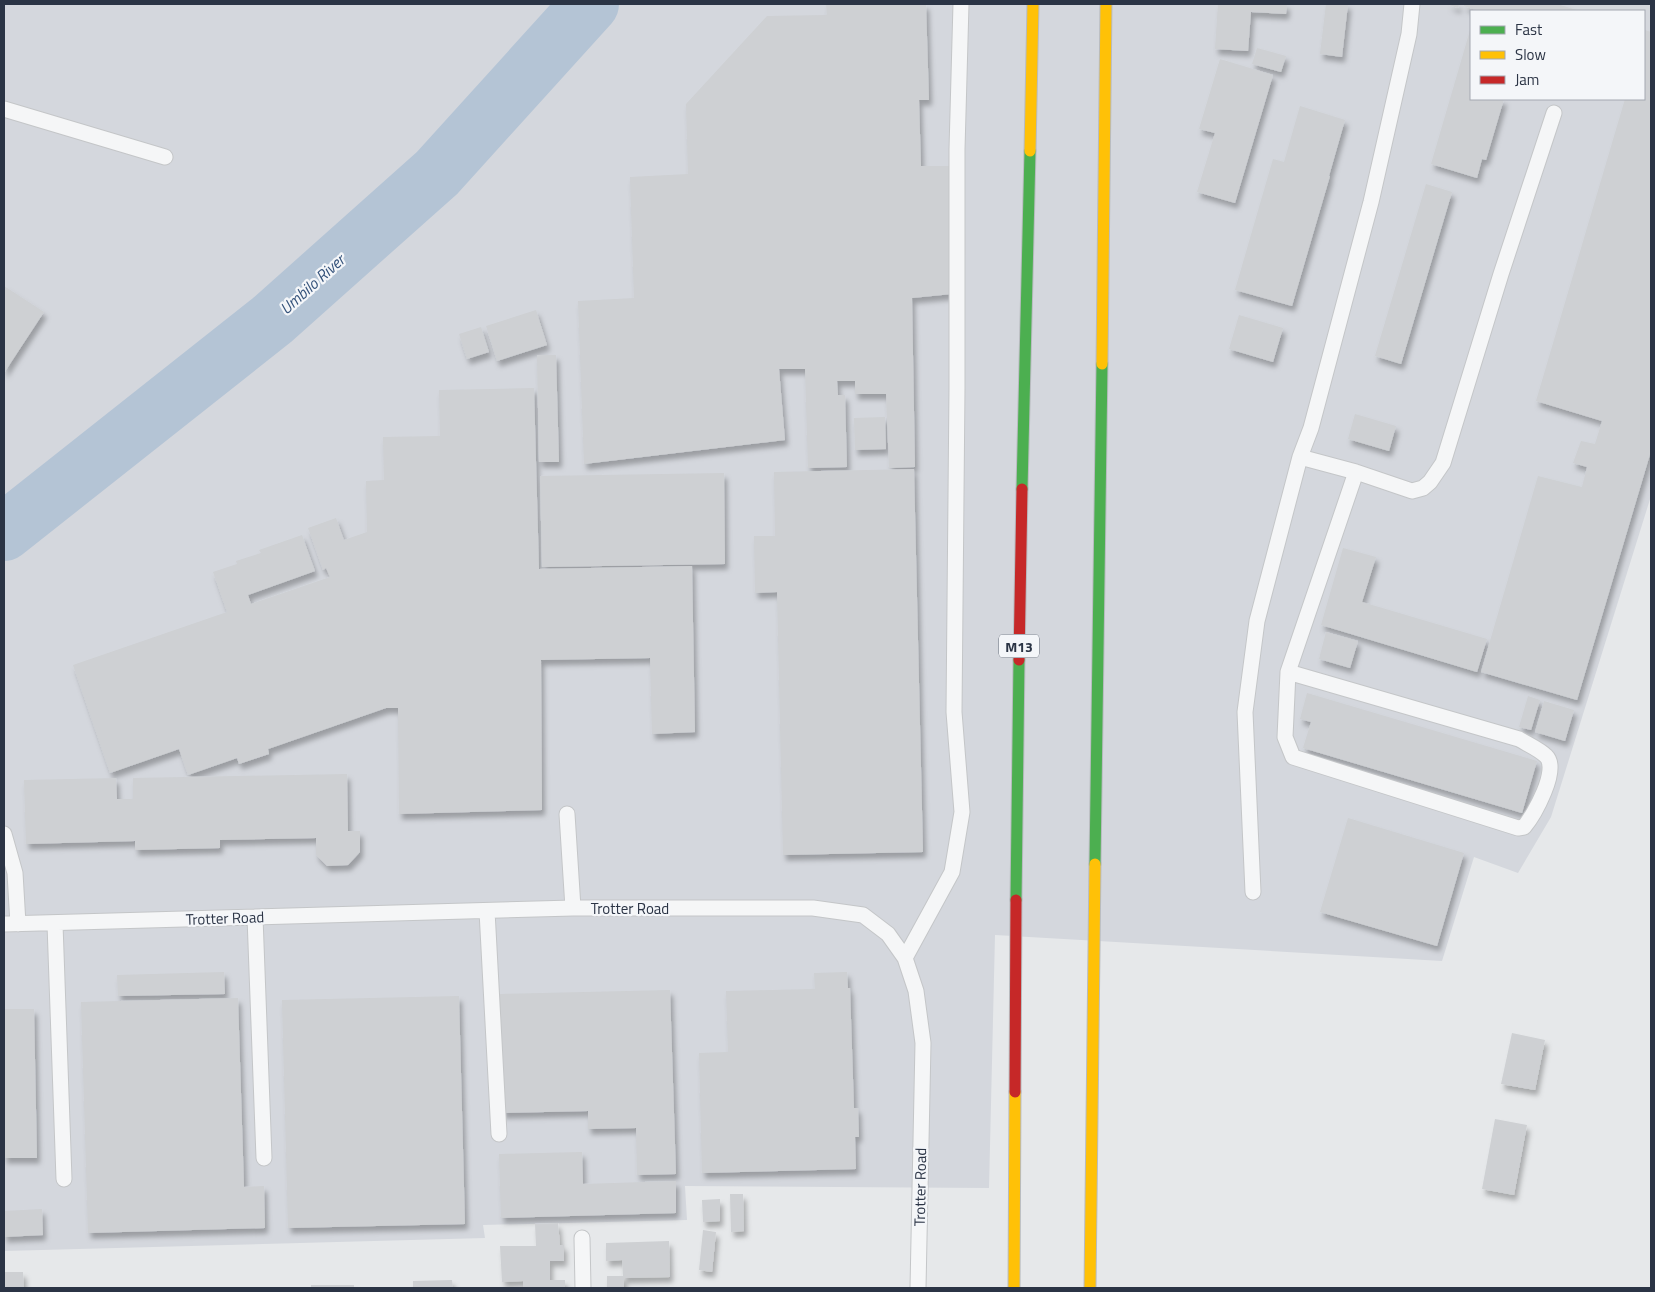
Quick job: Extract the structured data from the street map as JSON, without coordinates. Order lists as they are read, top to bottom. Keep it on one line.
{"streets":{"highway":["M13"],"lane":["Trotter Road"]},"water":["Umbilo River"],"legend":["Fast","Slow","Jam"]}
